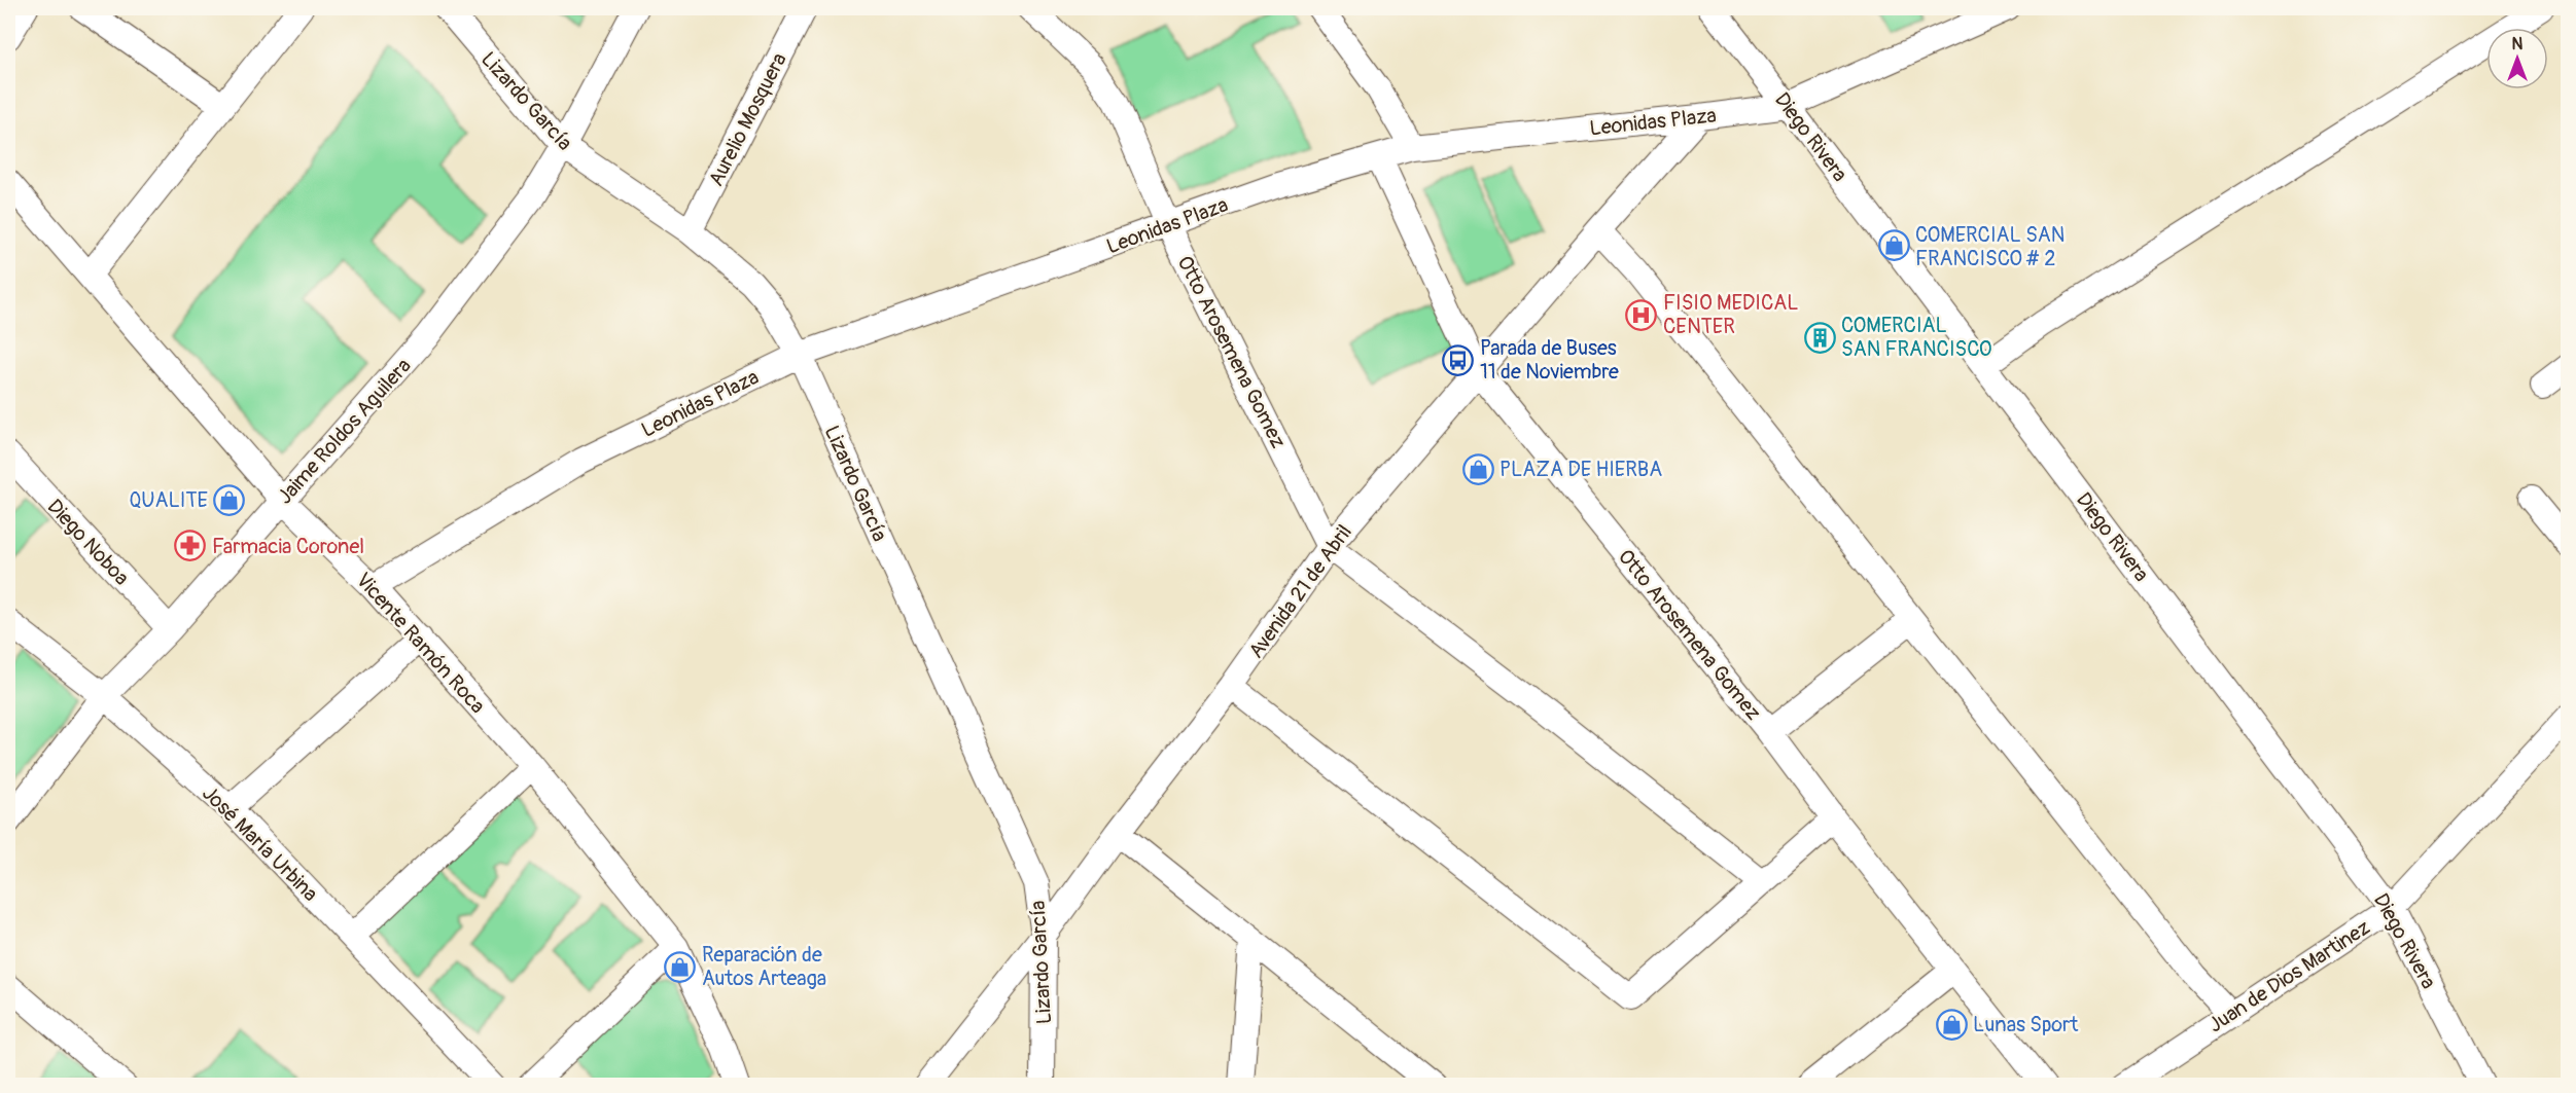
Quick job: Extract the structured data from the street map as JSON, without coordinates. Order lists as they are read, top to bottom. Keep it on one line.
{"streets":{"street":["Lizardo García","Aurelio Mosquera","Leonidas Plaza","Diego Rivera","Otto Arosemena Gomez","Jaime Roldos Aguilera","Diego Noboa","Avenida 21 de Abril","Vicente Ramón Roca","José María Urbina","Juan de Dios Martinez"]},"crossings":[["Lizardo García","Aurelio Mosquera"],["Lizardo García","Leonidas Plaza"],["Lizardo García","Jaime Roldos Aguilera"],["Lizardo García","Avenida 21 de Abril"],["Leonidas Plaza","Diego Rivera"],["Leonidas Plaza","Otto Arosemena Gomez"],["Leonidas Plaza","Avenida 21 de Abril"],["Leonidas Plaza","Vicente Ramón Roca"],["Diego Rivera","Juan de Dios Martinez"],["Otto Arosemena Gomez","Avenida 21 de Abril"],["Jaime Roldos Aguilera","Diego Noboa"],["Jaime Roldos Aguilera","Vicente Ramón Roca"],["Jaime Roldos Aguilera","José María Urbina"]],"places":{"shop":["COMERCIAL SAN FRANCISCO # 2","PLAZA DE HIERBA","QUALITE","Reparación de Autos Arteaga","Lunas Sport"],"hospital":["FISIO MEDICAL CENTER"],"building":["COMERCIAL SAN FRANCISCO"],"bus stop":["Parada de Buses 11 de Noviembre"],"pharmacy":["Farmacia Coronel"]},"north":"top"}
